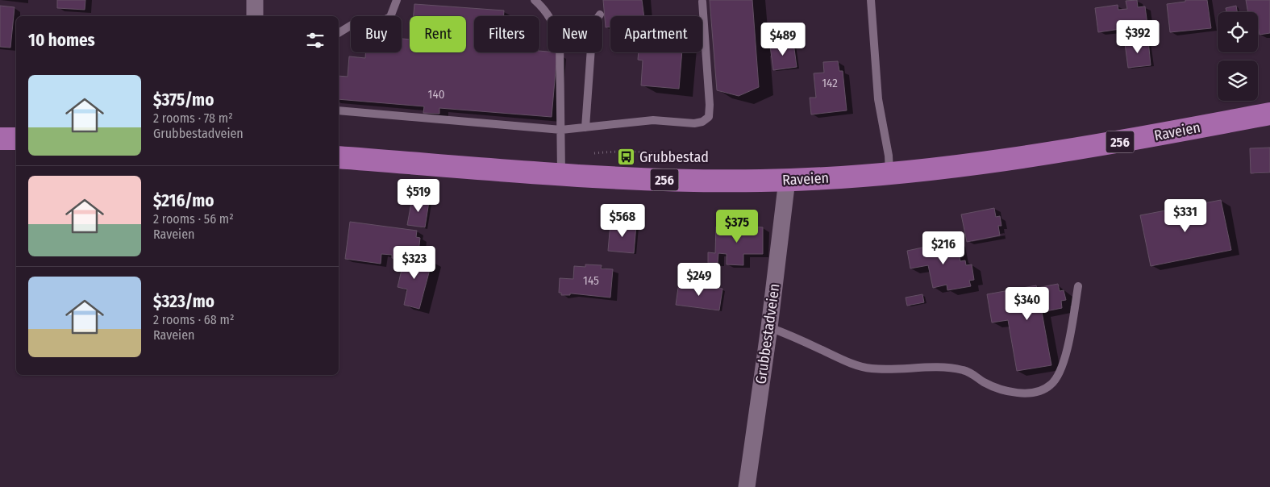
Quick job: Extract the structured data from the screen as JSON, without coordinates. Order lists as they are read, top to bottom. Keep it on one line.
{"streets":{"main road":["Raveien","256"],"street":["Grubbestadveien"]},"crossings":[["Raveien","Grubbestadveien"]],"places":{"bus stop":["Grubbestad"]},"house_numbers":["142","140","145"],"page":{"chip":["Buy","Rent","Filters","New","Apartment"],"heading":"10 homes","price":["$392","$489","$519","$331","$568","$375","$216","$323","$249","$340"],"list":[{"name":"$375/mo","note":"2 rooms · 78 m² · Grubbestadveien"},{"name":"$216/mo","note":"2 rooms · 56 m² · Raveien"},{"name":"$323/mo","note":"2 rooms · 68 m² · Raveien"}]}}
